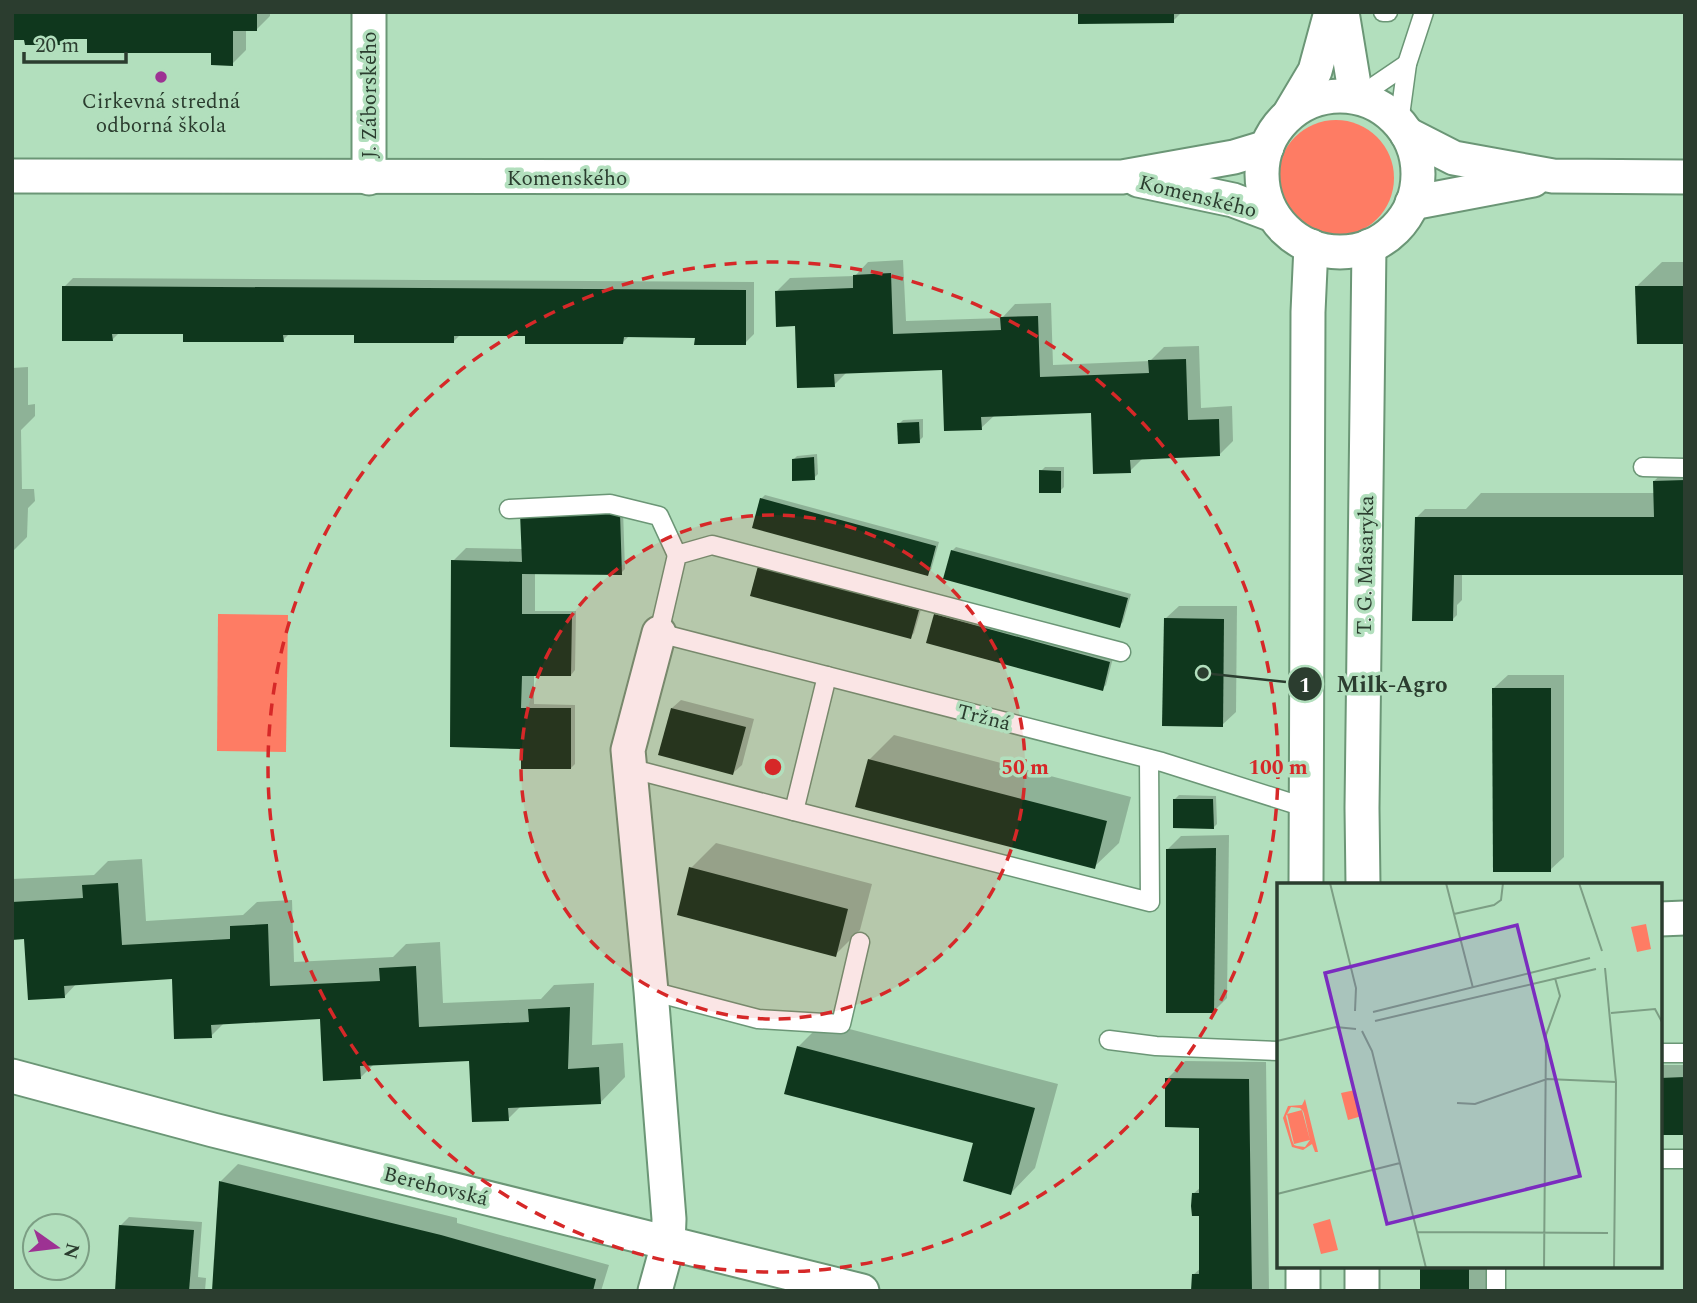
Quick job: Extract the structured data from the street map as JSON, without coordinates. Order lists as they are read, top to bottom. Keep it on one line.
{"streets":{"street":["J. Záborského","Komenského","T. G. Masaryka","Berehovská"],"lane":["Tržná"]},"crossings":[["J. Záborského","Komenského"],["Komenského","T. G. Masaryka"]],"places":["Cirkevná stredná odborná škola","Milk-Agro"],"scale_bar":"20 m","north":"right","rings":["50 m","100 m"]}
